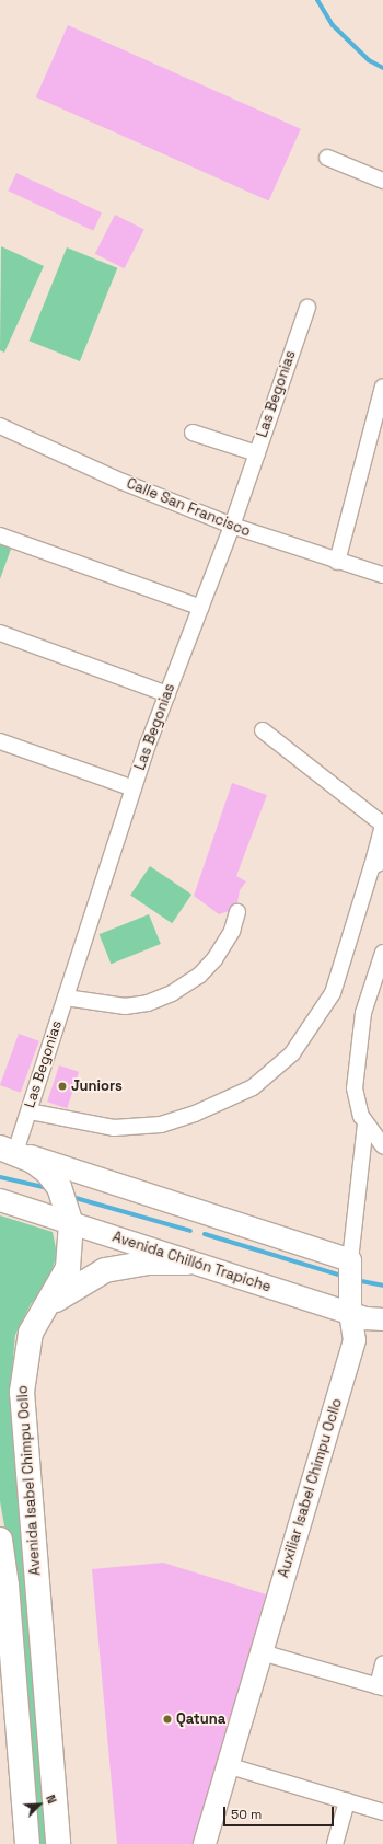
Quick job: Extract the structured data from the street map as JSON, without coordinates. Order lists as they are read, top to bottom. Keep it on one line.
{"streets":{"main road":["Avenida Isabel Chimpu Ocllo"],"street":["Las Begonias","Calle San Francisco","Avenida Chillón Trapiche","Auxiliar Isabel Chimpu Ocllo"]},"crossings":[["Las Begonias","Calle San Francisco"],["Las Begonias","Avenida Isabel Chimpu Ocllo"],["Avenida Chillón Trapiche","Avenida Isabel Chimpu Ocllo"],["Avenida Chillón Trapiche","Auxiliar Isabel Chimpu Ocllo"]],"places":["Juniors","Qatuna"],"scale_bar":"50 m","north":"top right"}
